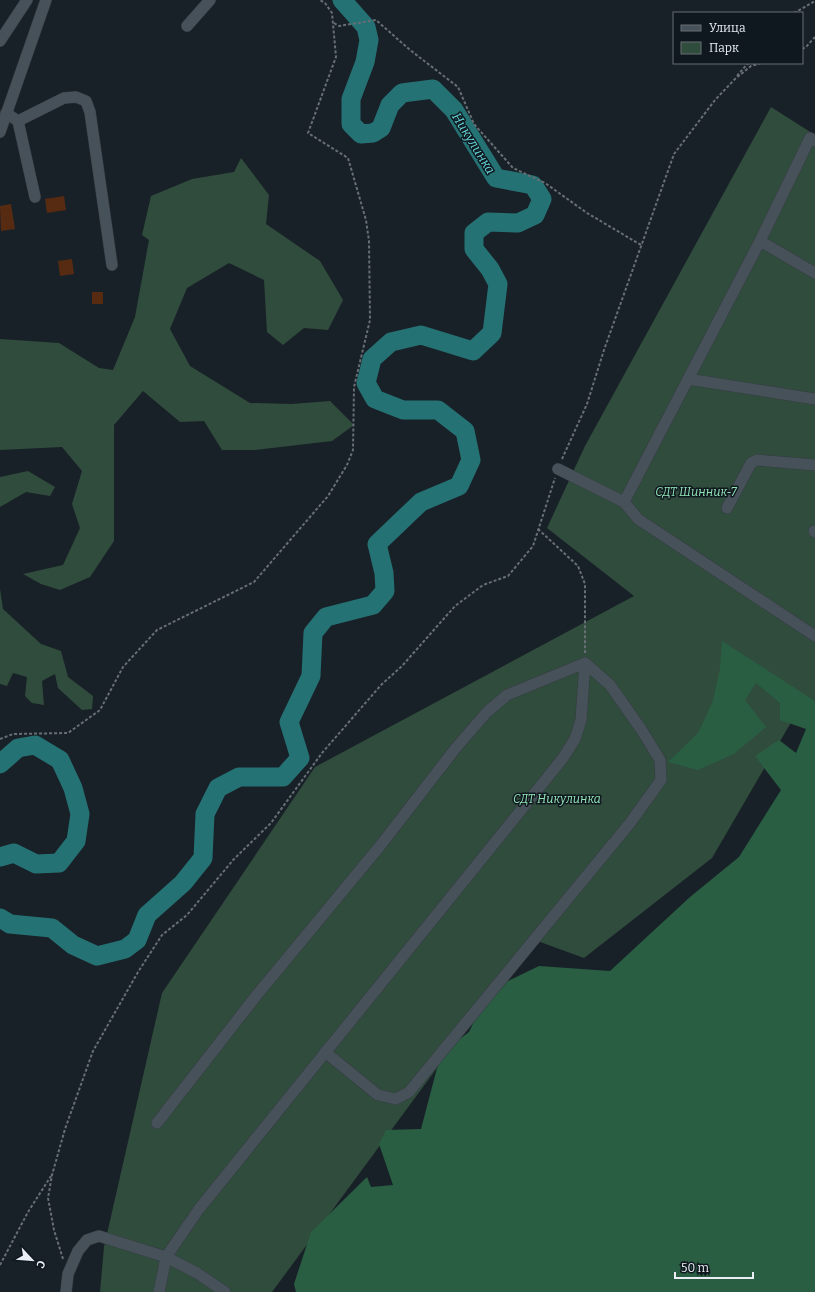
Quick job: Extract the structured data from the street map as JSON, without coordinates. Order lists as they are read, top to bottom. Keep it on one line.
{"water":["Никулинка"],"parks":["СДТ Шинник-7","СДТ Никулинка"],"legend":["Улица","Парк"],"scale_bar":"50 m","north":"bottom right"}
